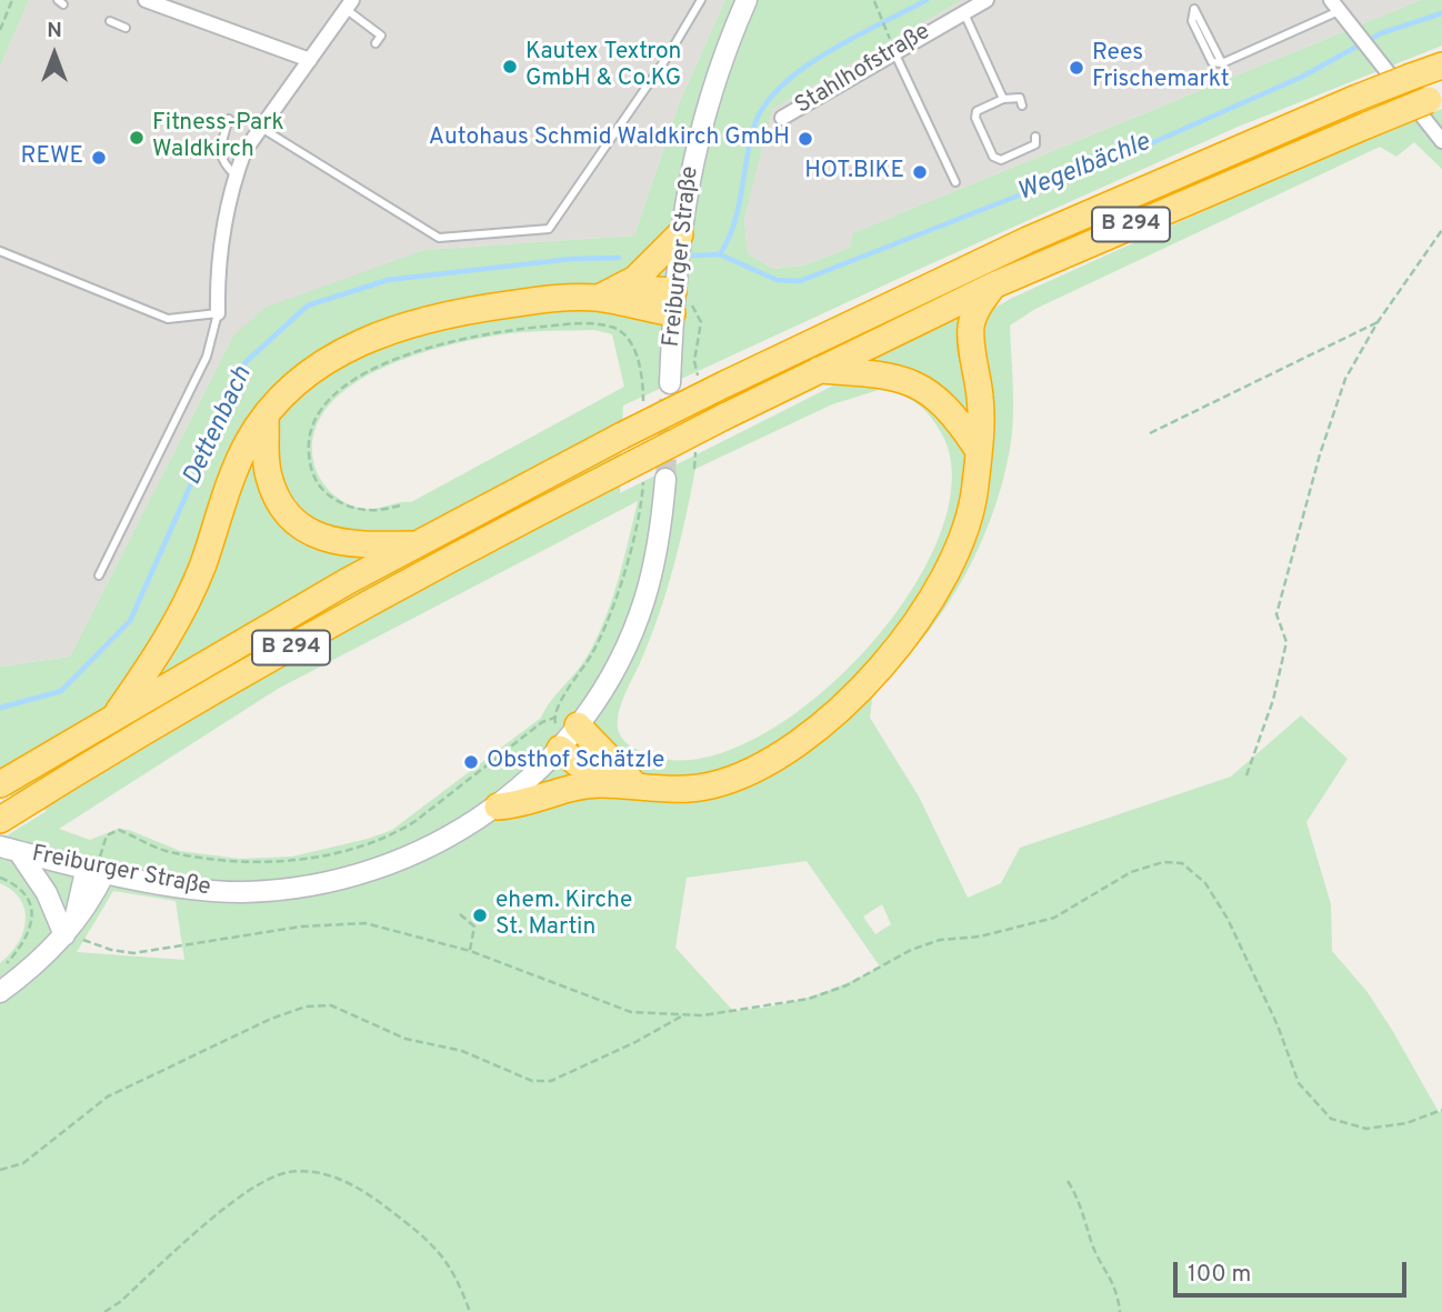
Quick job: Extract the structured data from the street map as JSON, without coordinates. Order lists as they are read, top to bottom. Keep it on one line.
{"streets":{"highway":["B 294"],"main road":["Freiburger Straße"],"street":["Stahlhofstraße"]},"water":["Wegelbächle","Dettenbach"],"places":["Kautex Textron GmbH & Co.KG","Rees Frischemarkt","Fitness-Park Waldkirch","Autohaus Schmid Waldkirch GmbH","REWE","HOT.BIKE","Obsthof Schätzle","ehem. Kirche St. Martin"],"scale_bar":"100 m","north":"top"}
